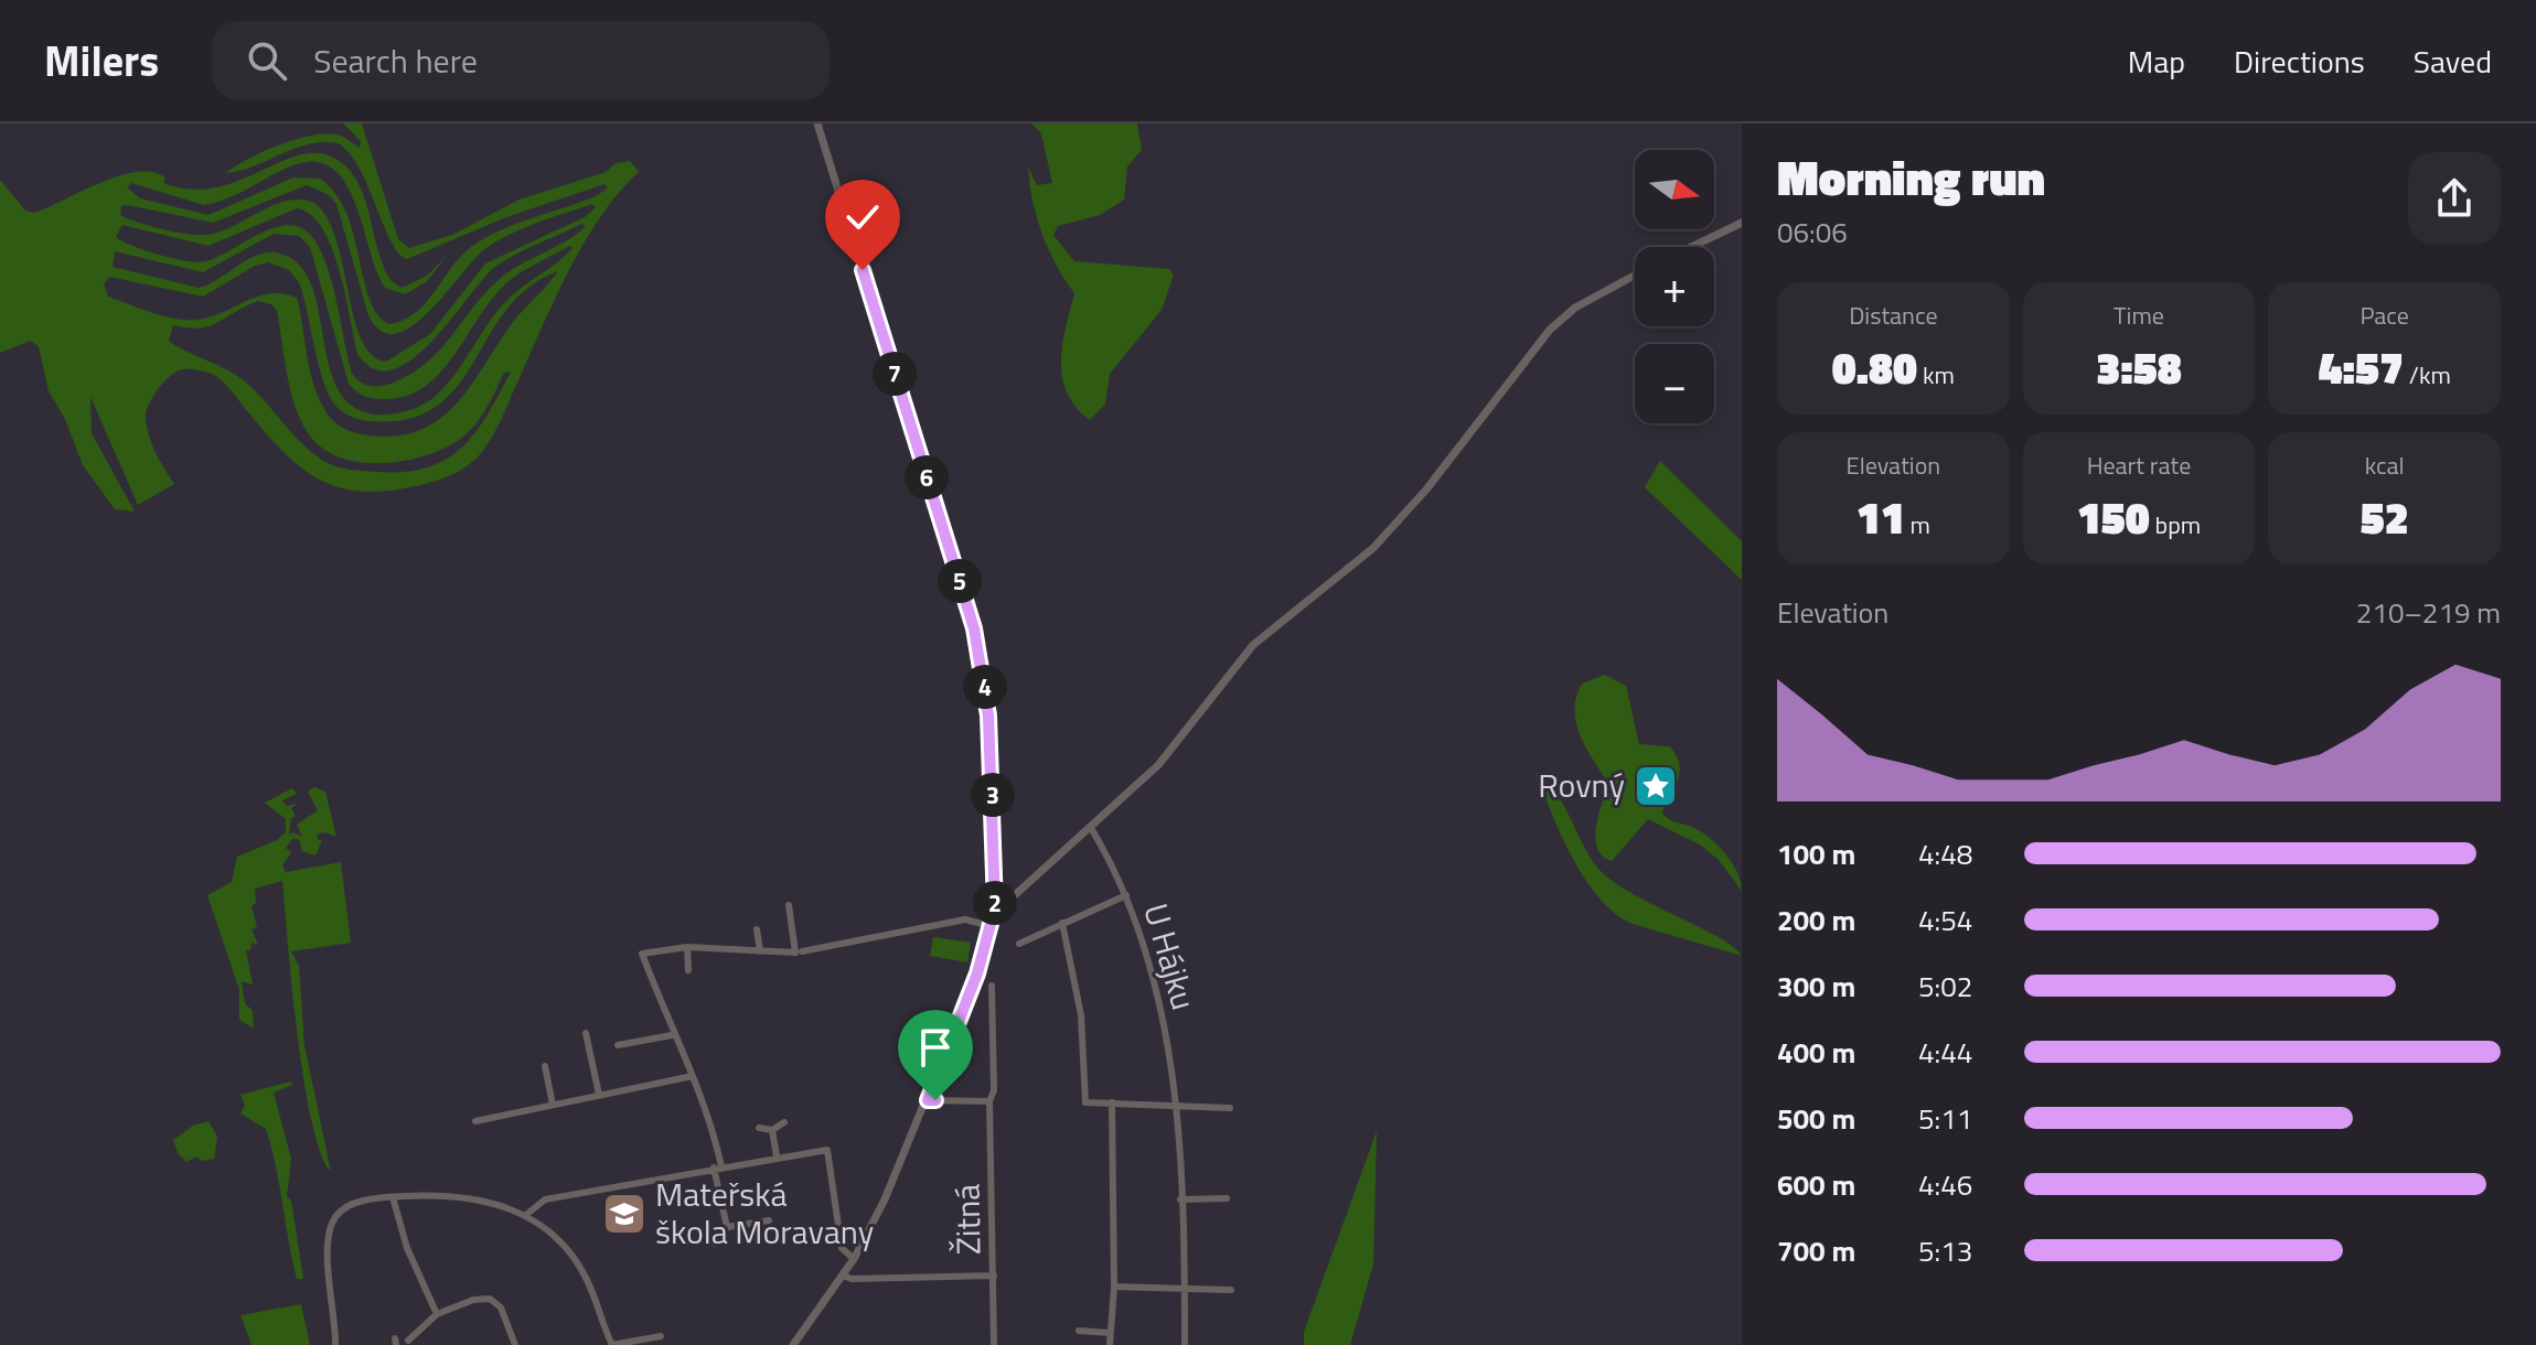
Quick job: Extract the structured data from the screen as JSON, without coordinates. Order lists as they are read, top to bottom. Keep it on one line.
{"streets":{"street":["U Hájku","Žitná"]},"places":{"place":["Rovný"],"school or university":["Mateřská škola Moravany"]},"north":"right","page":{"header":"Milers","search":"Search here","nav":["Map","Directions","Saved"],"heading":["Morning run","06:06"],"map_buttons":["+","−"],"stats":[["Distance","0.80 km"],["Time","3:58"],["Pace","4:57 /km"],["Elevation","11 m"],["Heart rate","150 bpm"],["kcal","52"]],"pins":["7","6","5","4","3","2"],"chart":["Elevation","210–219 m"],"list":[{"name":"100 m","note":"4:48"},{"name":"200 m","note":"4:54"},{"name":"300 m","note":"5:02"},{"name":"400 m","note":"4:44"},{"name":"500 m","note":"5:11"},{"name":"600 m","note":"4:46"},{"name":"700 m","note":"5:13"}]}}
